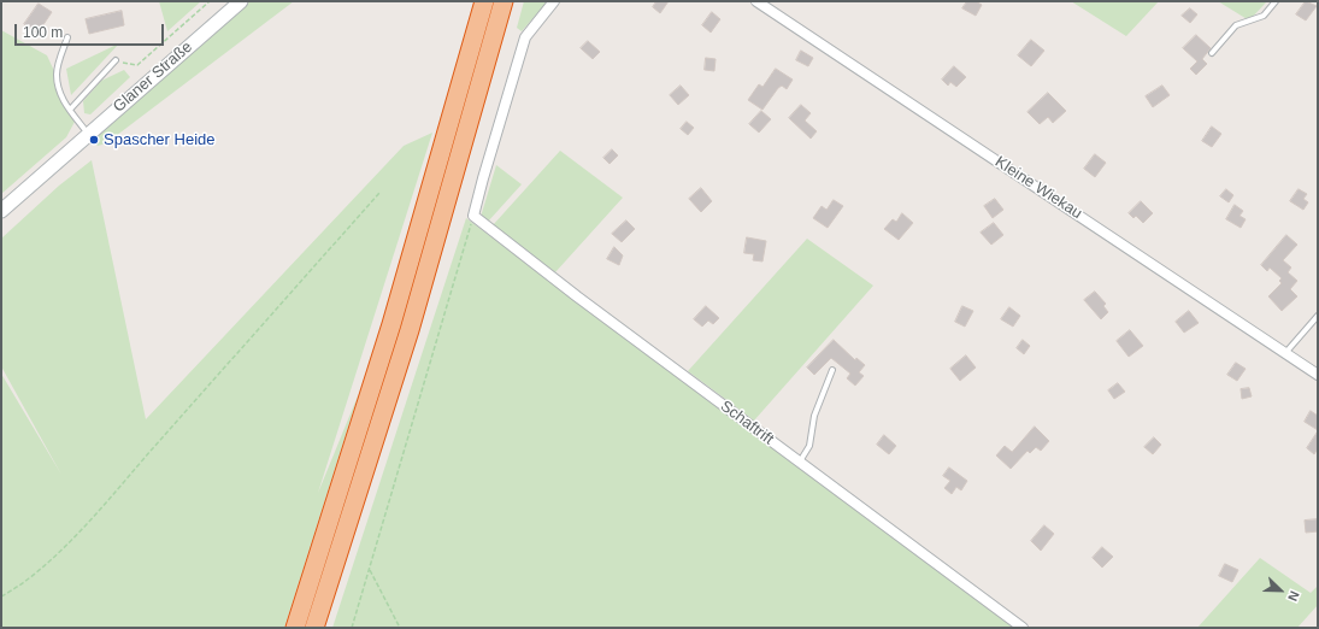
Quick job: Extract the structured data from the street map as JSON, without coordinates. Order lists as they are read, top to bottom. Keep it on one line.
{"streets":{"street":["Glaner Straße","Kleine Wiekau","Schaftrift"]},"places":["Spascher Heide"],"scale_bar":"100 m","north":"bottom right"}
